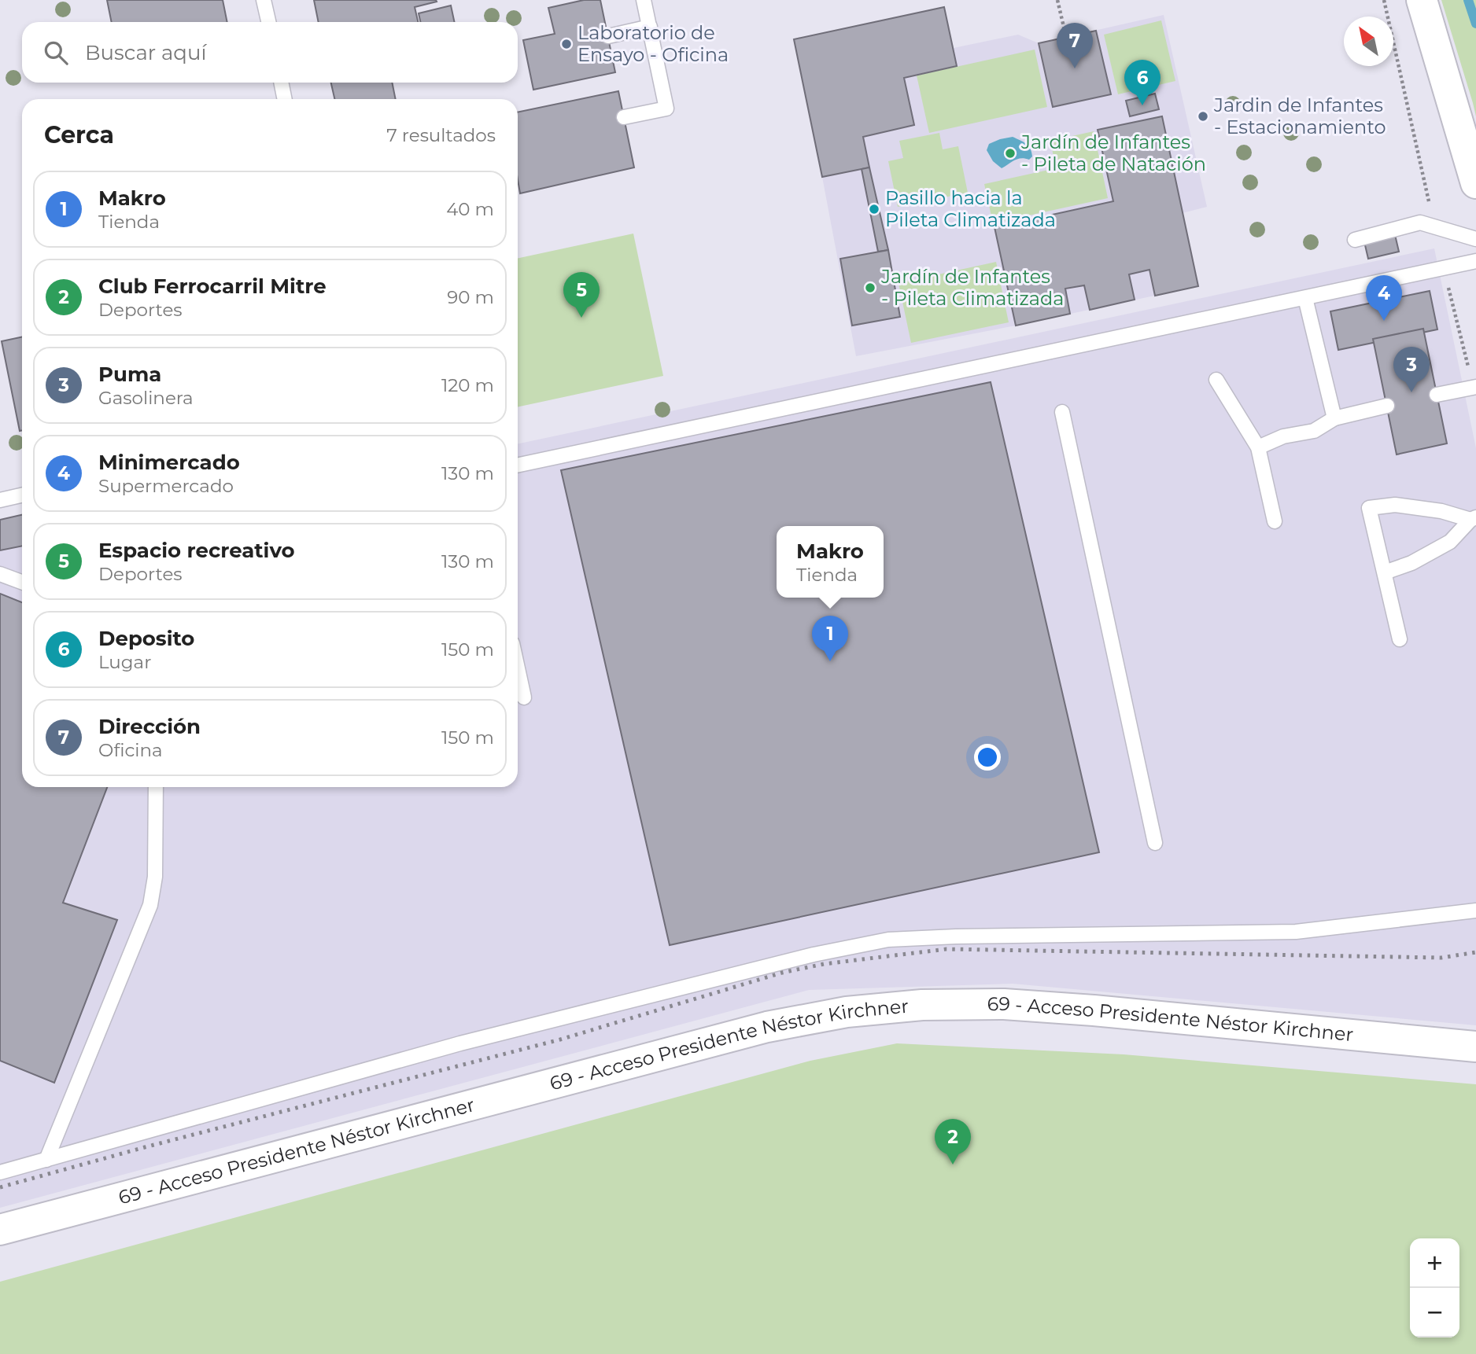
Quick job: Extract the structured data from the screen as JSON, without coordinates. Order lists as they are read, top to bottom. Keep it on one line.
{"streets":{"street":["69 - Acceso Presidente Néstor Kirchner"]},"places":["Laboratorio de Ensayo - Oficina","Jardin de Infantes - Estacionamiento","Jardín de Infantes - Pileta de Natación","Pasillo hacia la Pileta Climatizada","Jardín de Infantes - Pileta Climatizada"],"north":"top left","page":{"search":"Buscar aquí","pins":["7","6","5","4","3","1","2"],"heading":["Cerca","7 resultados"],"list":[{"mark":"1","name":"Makro","note":"Tienda","value":"40 m"},{"mark":"2","name":"Club Ferrocarril Mitre","note":"Deportes","value":"90 m"},{"mark":"3","name":"Puma","note":"Gasolinera","value":"120 m"},{"mark":"4","name":"Minimercado","note":"Supermercado","value":"130 m"},{"mark":"5","name":"Espacio recreativo","note":"Deportes","value":"130 m"},{"mark":"6","name":"Deposito","note":"Lugar","value":"150 m"},{"mark":"7","name":"Dirección","note":"Oficina","value":"150 m"}],"popup":["Makro","Tienda"],"map_buttons":["+","−"]}}
